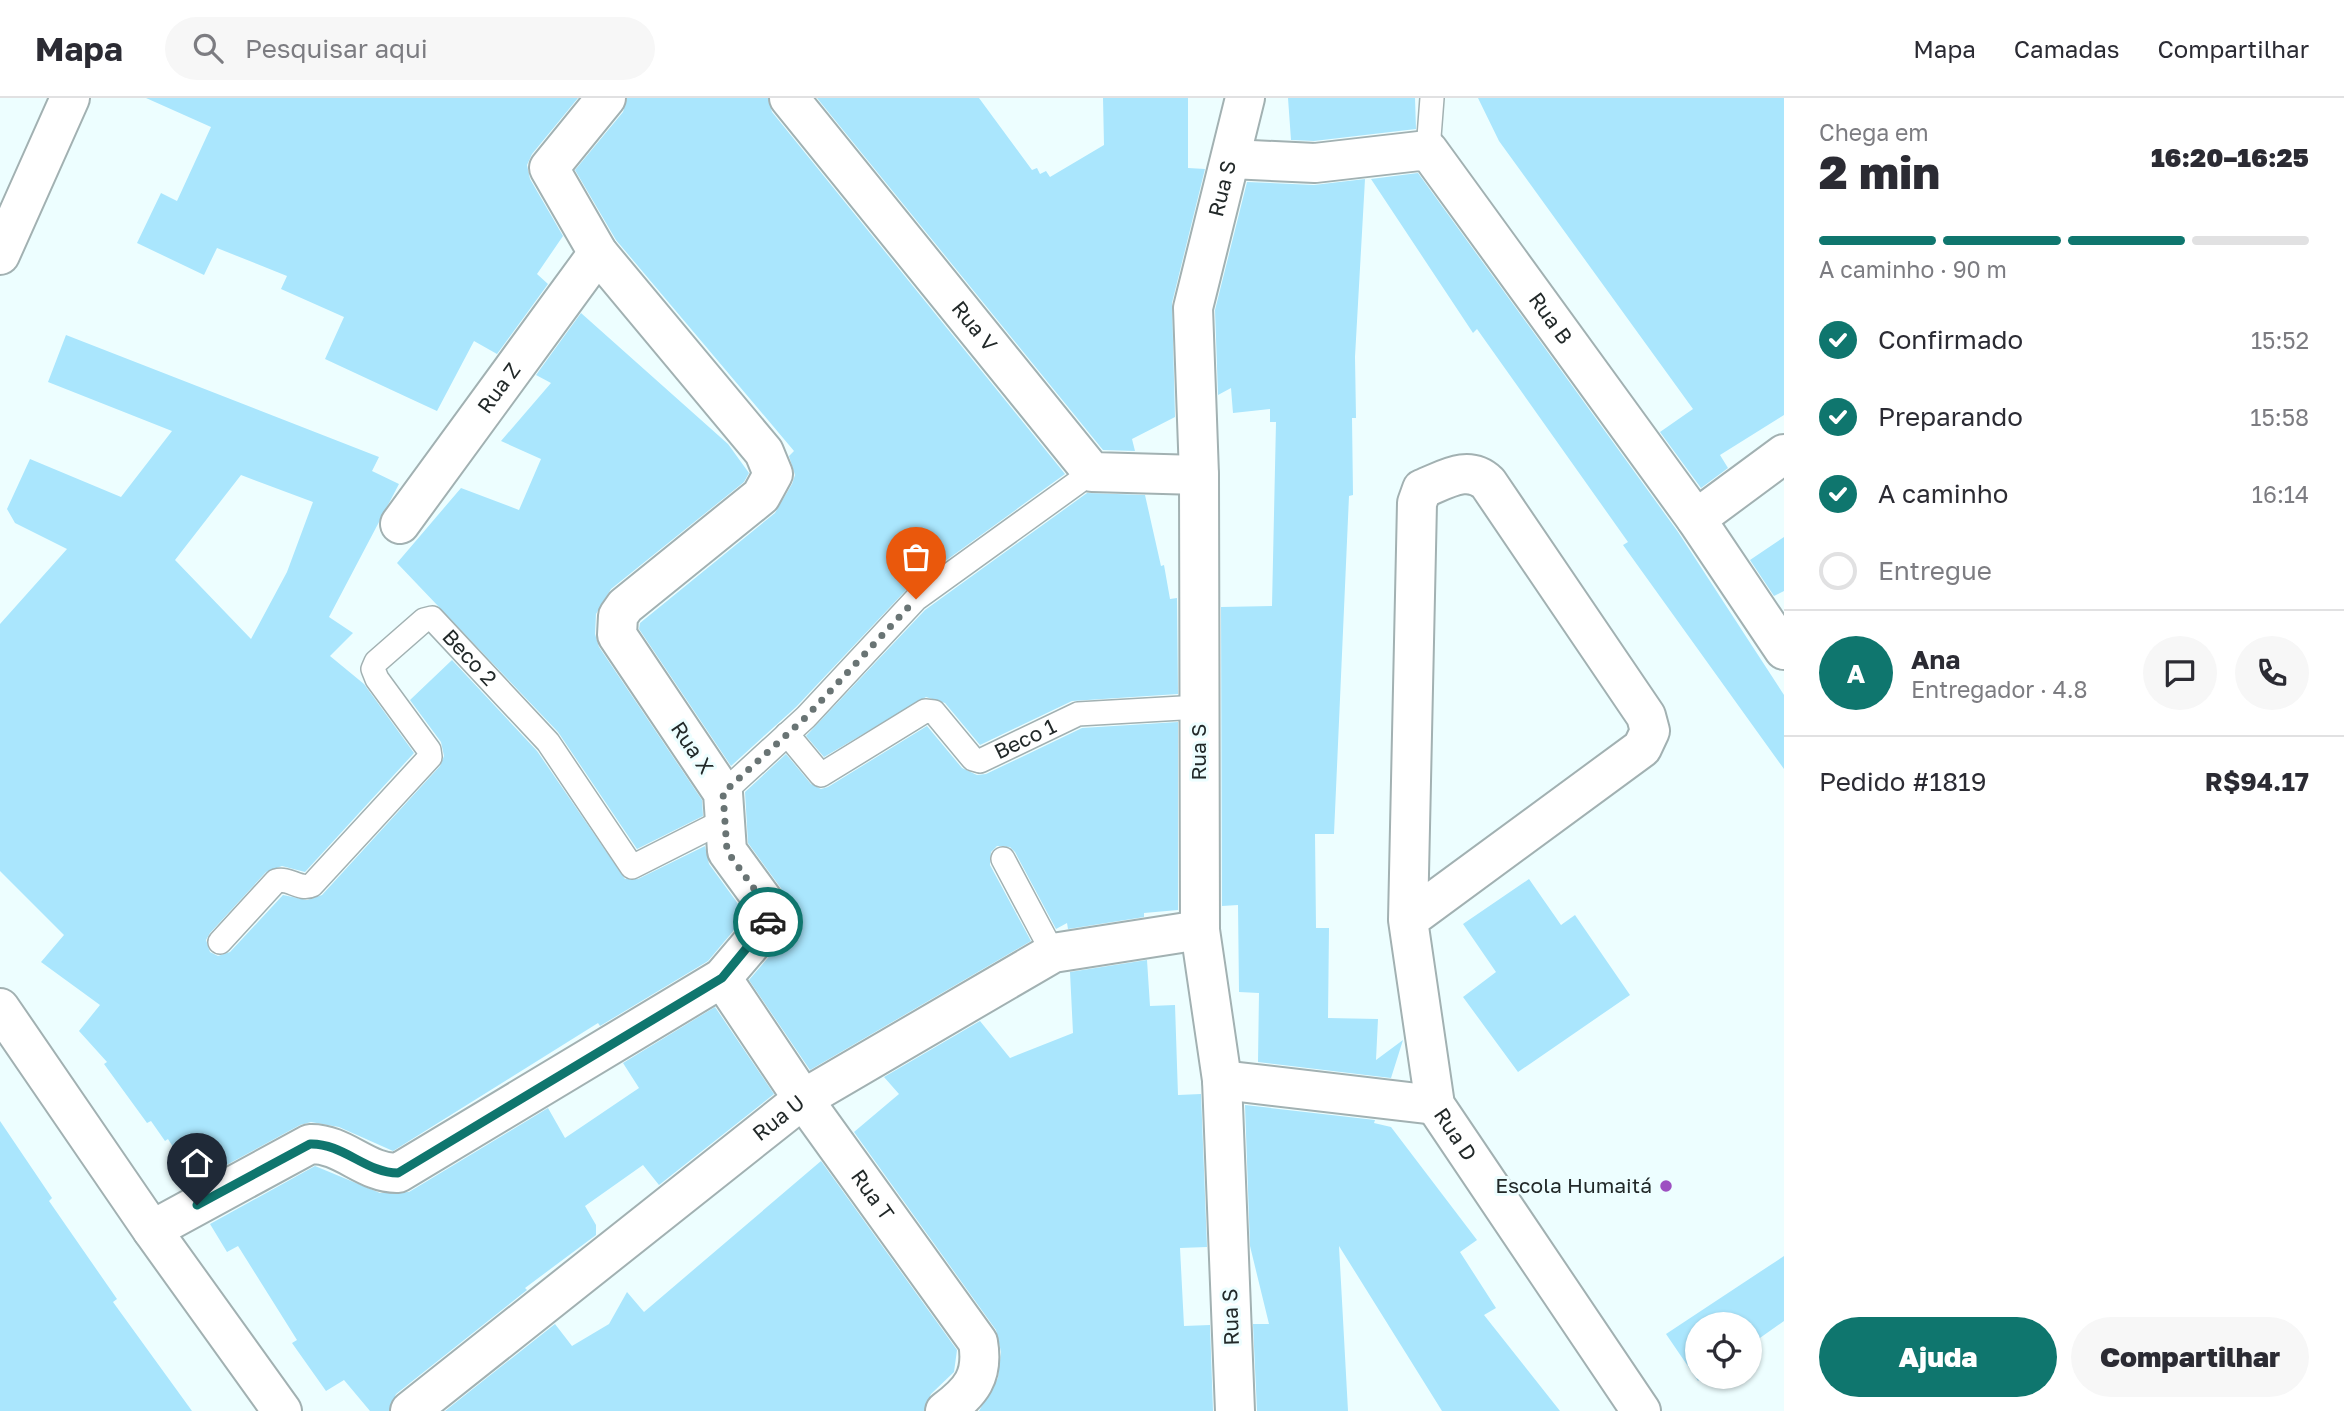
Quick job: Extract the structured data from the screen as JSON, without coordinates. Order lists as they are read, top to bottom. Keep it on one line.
{"streets":{"street":["Rua S","Rua B","Rua V","Rua Z","Rua X","Rua U","Rua D","Rua T"],"lane":["Beco 2","Beco 1"]},"crossings":[["Rua S","Beco 1"],["Rua S","Rua U"],["Rua S","Rua D"],["Rua Z","Rua X"],["Beco 2","Rua X"],["Rua X","Rua T"],["Rua U","Rua T"]],"places":["Escola Humaitá"],"page":{"header":"Mapa","search":"Pesquisar aqui","nav":["Mapa","Camadas","Compartilhar"],"heading":["2 min","Chega em","16:20–16:25"],"panel":["Ana","Entregador · 4.8","Pedido #1819","R$94.17"],"bar":"A caminho · 90 m","list":[["Confirmado","15:52"],["Preparando","15:58"],["A caminho","16:14"],"Entregue"],"round":"A","buttons":["Ajuda","Compartilhar"]}}
